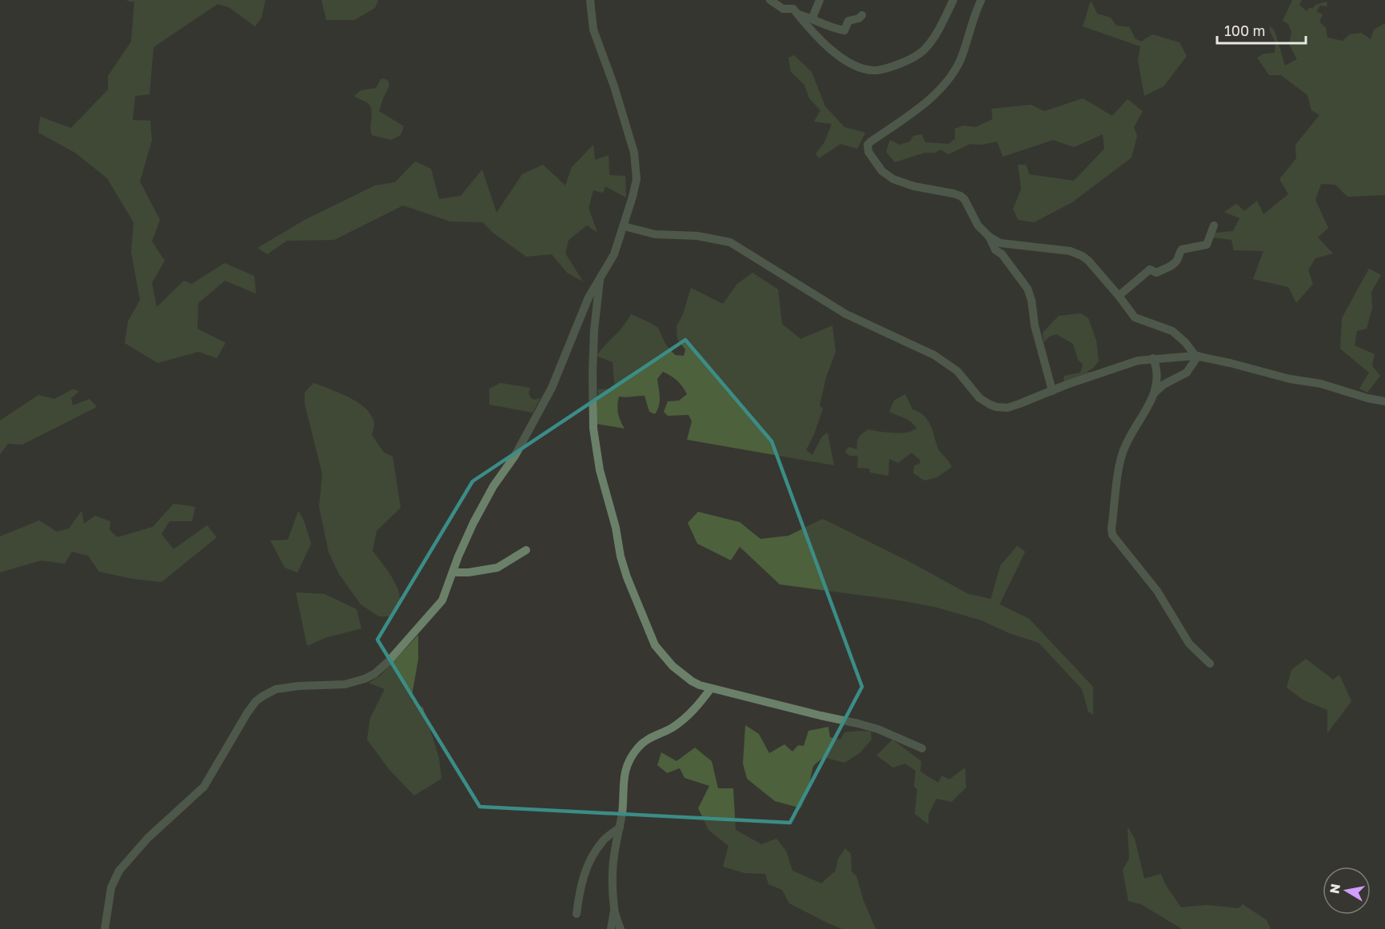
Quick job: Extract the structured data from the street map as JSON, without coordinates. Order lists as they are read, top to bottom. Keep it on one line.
{"scale_bar":"100 m","north":"left"}
